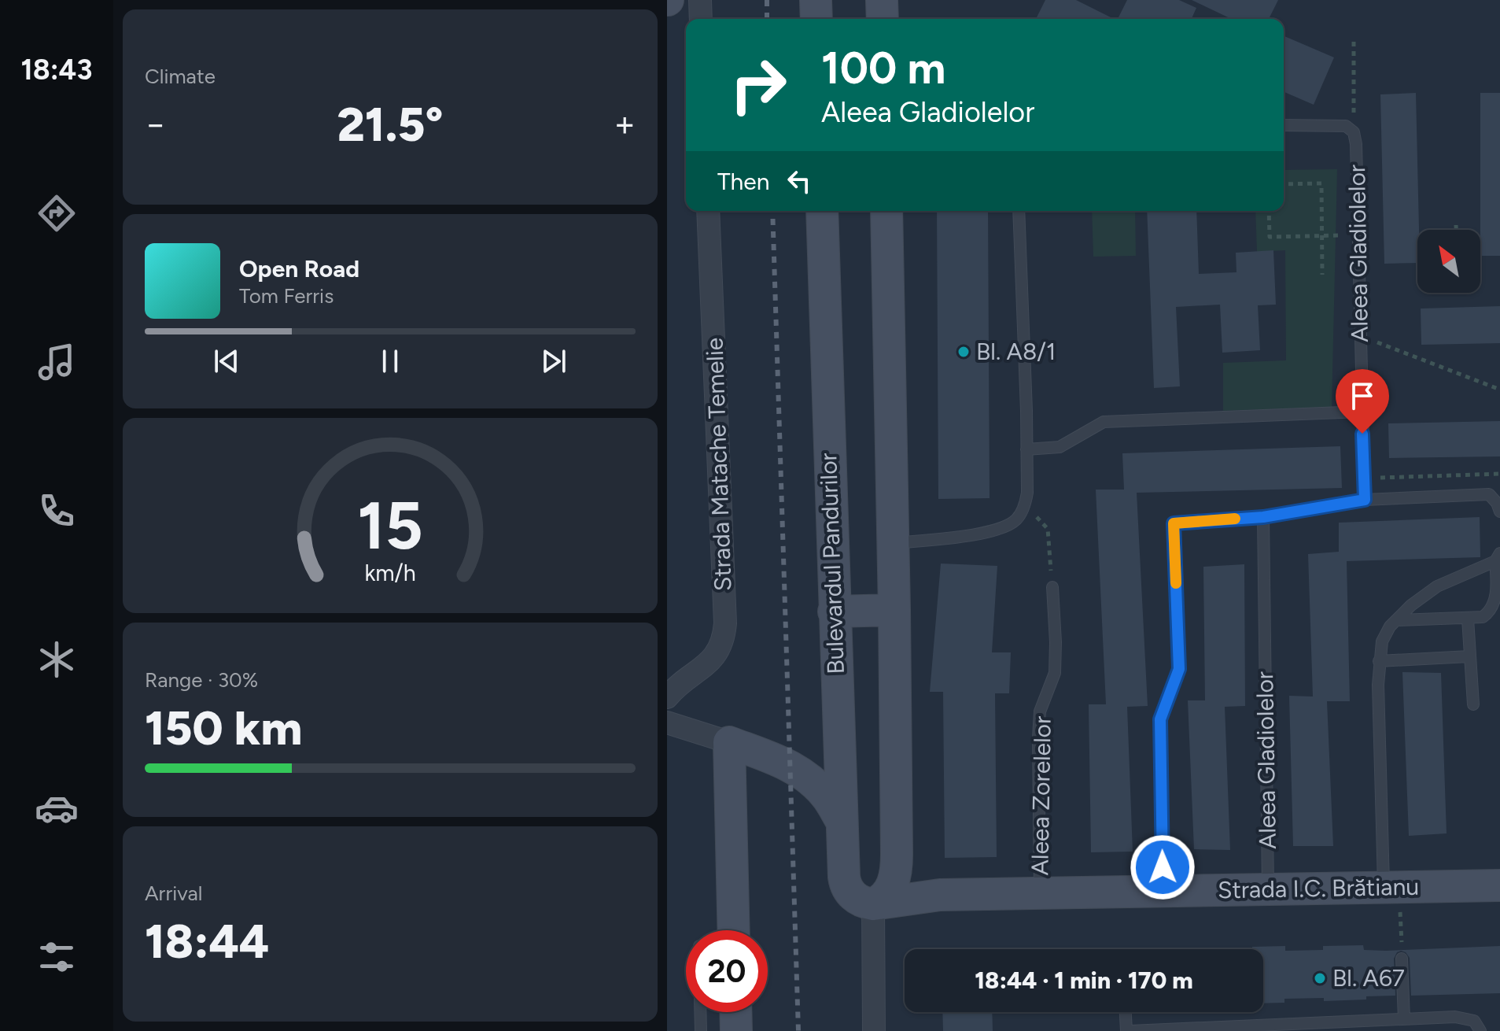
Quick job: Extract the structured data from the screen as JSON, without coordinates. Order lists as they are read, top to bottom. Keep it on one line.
{"streets":{"street":["Strada Matache Temelie","Bulevardul Pandurilor","Strada I.C. Brătianu"],"lane":["Aleea Gladiolelor","Aleea Zorelelor"]},"crossings":[["Aleea Gladiolelor","Strada I.C. Brătianu"],["Bulevardul Pandurilor","Strada I.C. Brătianu"],["Aleea Zorelelor","Strada I.C. Brătianu"]],"places":["Bl. A8/1","Bl. A67"],"north":"top left","page":{"tabs":"18:43","tile":["Climate",["Range · 30%","150 km"],["Arrival","18:44"]],"turn":["100 m","Aleea Gladiolelor"],"heat":["−","21.5°","+"],"then":"Then","song":["Open Road","Tom Ferris"],"limit":"20","trip":"18:44 · 1 min · 170 m","gauge":["15","km/h"]}}
